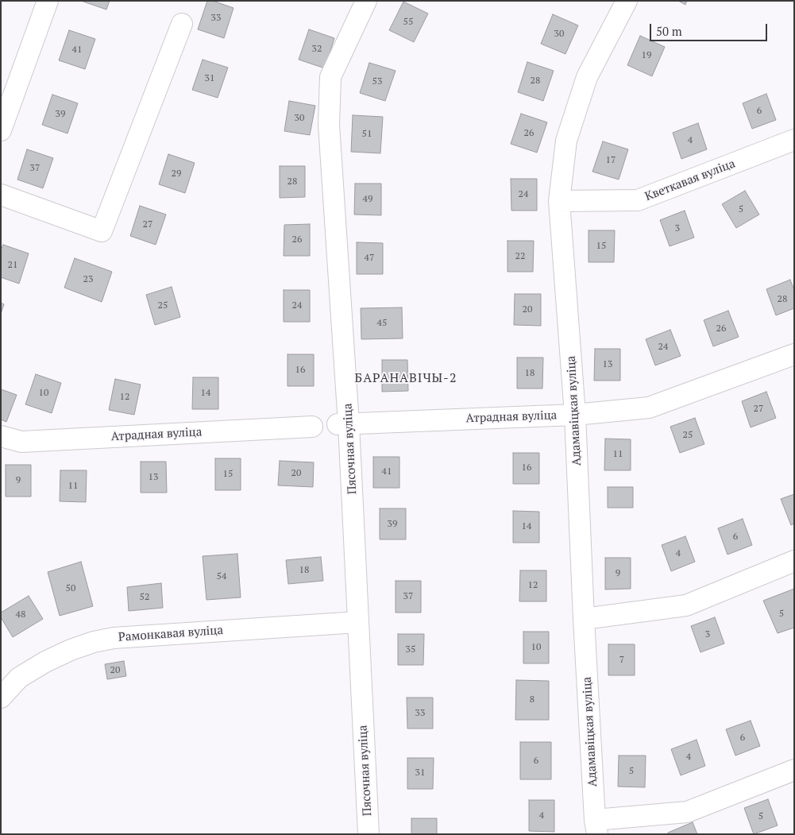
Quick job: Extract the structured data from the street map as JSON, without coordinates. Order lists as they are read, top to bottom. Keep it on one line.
{"streets":{"street":["Кветкавая вуліца","Адамавіцкая вуліца","Атрадная вуліца","Пясочная вуліца","Рамонкавая вуліца"]},"crossings":[["Кветкавая вуліца","Адамавіцкая вуліца"],["Адамавіцкая вуліца","Атрадная вуліца"],["Атрадная вуліца","Пясочная вуліца"],["Пясочная вуліца","Рамонкавая вуліца"]],"districts":["БАРАНАВІЧЫ-2"],"house_numbers":["33","55","30","32","41","19","31","28","53","6","39","30","26","51","4","17","37","29","28","24","49","5","27","3","26","15","22","47","21","23","28","25","24","20","45","26","24","13","16","18","10","14","12","27","25","11","16","41","20","15","13","9","11","39","14","6","4","18","9","54","12","50","37","52","5","48","3","10","35","7","20","8","33","6","4","6","5","31","4","5"],"scale_bar":"50 m"}
